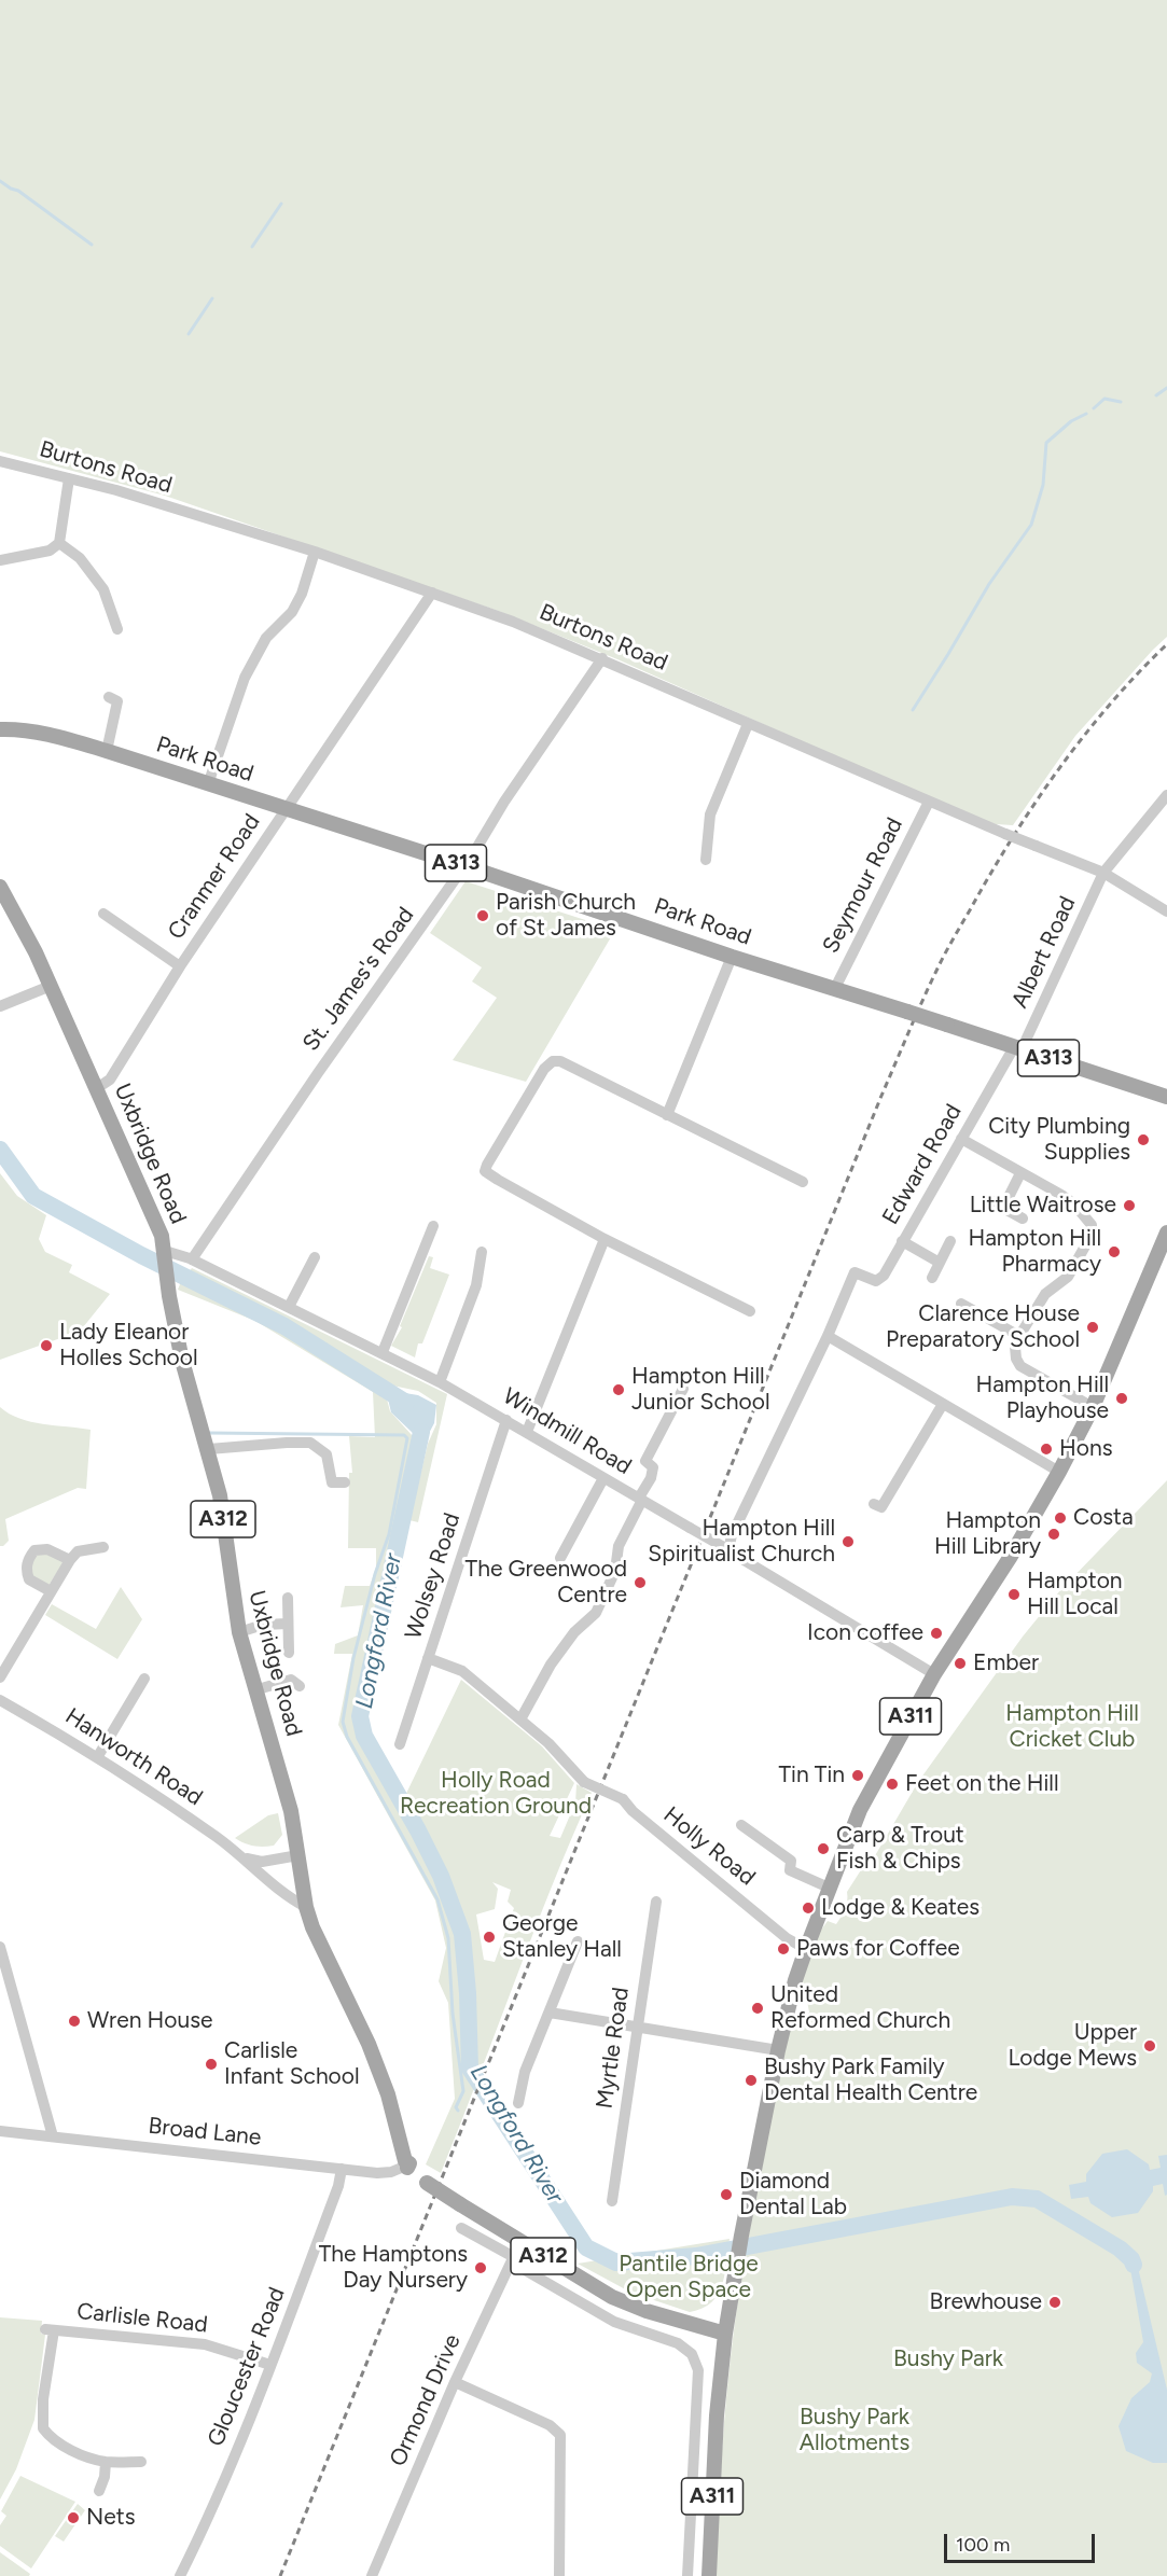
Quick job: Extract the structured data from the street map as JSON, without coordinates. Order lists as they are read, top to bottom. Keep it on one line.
{"streets":{"main road":["Park Road","A313","Uxbridge Road","A312","A311"],"street":["Burtons Road","Cranmer Road","Seymour Road","Albert Road","St. James's Road","Edward Road","Windmill Road","Wolsey Road","Hanworth Road","Holly Road","Myrtle Road","Broad Lane","Carlisle Road","Gloucester Road","Ormond Drive"]},"crossings":[["Burtons Road","Cranmer Road"],["Burtons Road","Seymour Road"],["Burtons Road","Albert Road"],["Burtons Road","St. James's Road"],["Park Road","Cranmer Road"],["Park Road","Seymour Road"],["Park Road","Albert Road"],["Park Road","St. James's Road"],["Park Road","Edward Road"],["Cranmer Road","Uxbridge Road"],["Albert Road","Edward Road"],["St. James's Road","Windmill Road"],["Uxbridge Road","Windmill Road"],["Uxbridge Road","A312"],["Uxbridge Road","Hanworth Road"],["Uxbridge Road","Broad Lane"],["Windmill Road","Wolsey Road"],["Windmill Road","A311"],["A312","A311"],["A312","Broad Lane"],["A312","Ormond Drive"],["A311","Holly Road"],["Broad Lane","Gloucester Road"],["Carlisle Road","Gloucester Road"]],"water":["Longford River"],"parks":["Hampton Hill Cricket Club","Holly Road Recreation Ground","Pantile Bridge Open Space","Bushy Park","Bushy Park Allotments"],"places":["Parish Church of St James","City Plumbing Supplies","Little Waitrose","Hampton Hill Pharmacy","Clarence House Preparatory School","Lady Eleanor Holles School","Hampton Hill Junior School","Hampton Hill Playhouse","Hons","Costa","Hampton Hill Library","Hampton Hill Spiritualist Church","The Greenwood Centre","Hampton Hill Local","Icon coffee","Ember","Tin Tin","Feet on the Hill","Carp & Trout Fish & Chips","Lodge & Keates","George Stanley Hall","Paws for Coffee","United Reformed Church","Wren House","Upper Lodge Mews","Carlisle Infant School","Bushy Park Family Dental Health Centre","Diamond Dental Lab","The Hamptons Day Nursery","Brewhouse","Nets"],"scale_bar":"100 m"}
